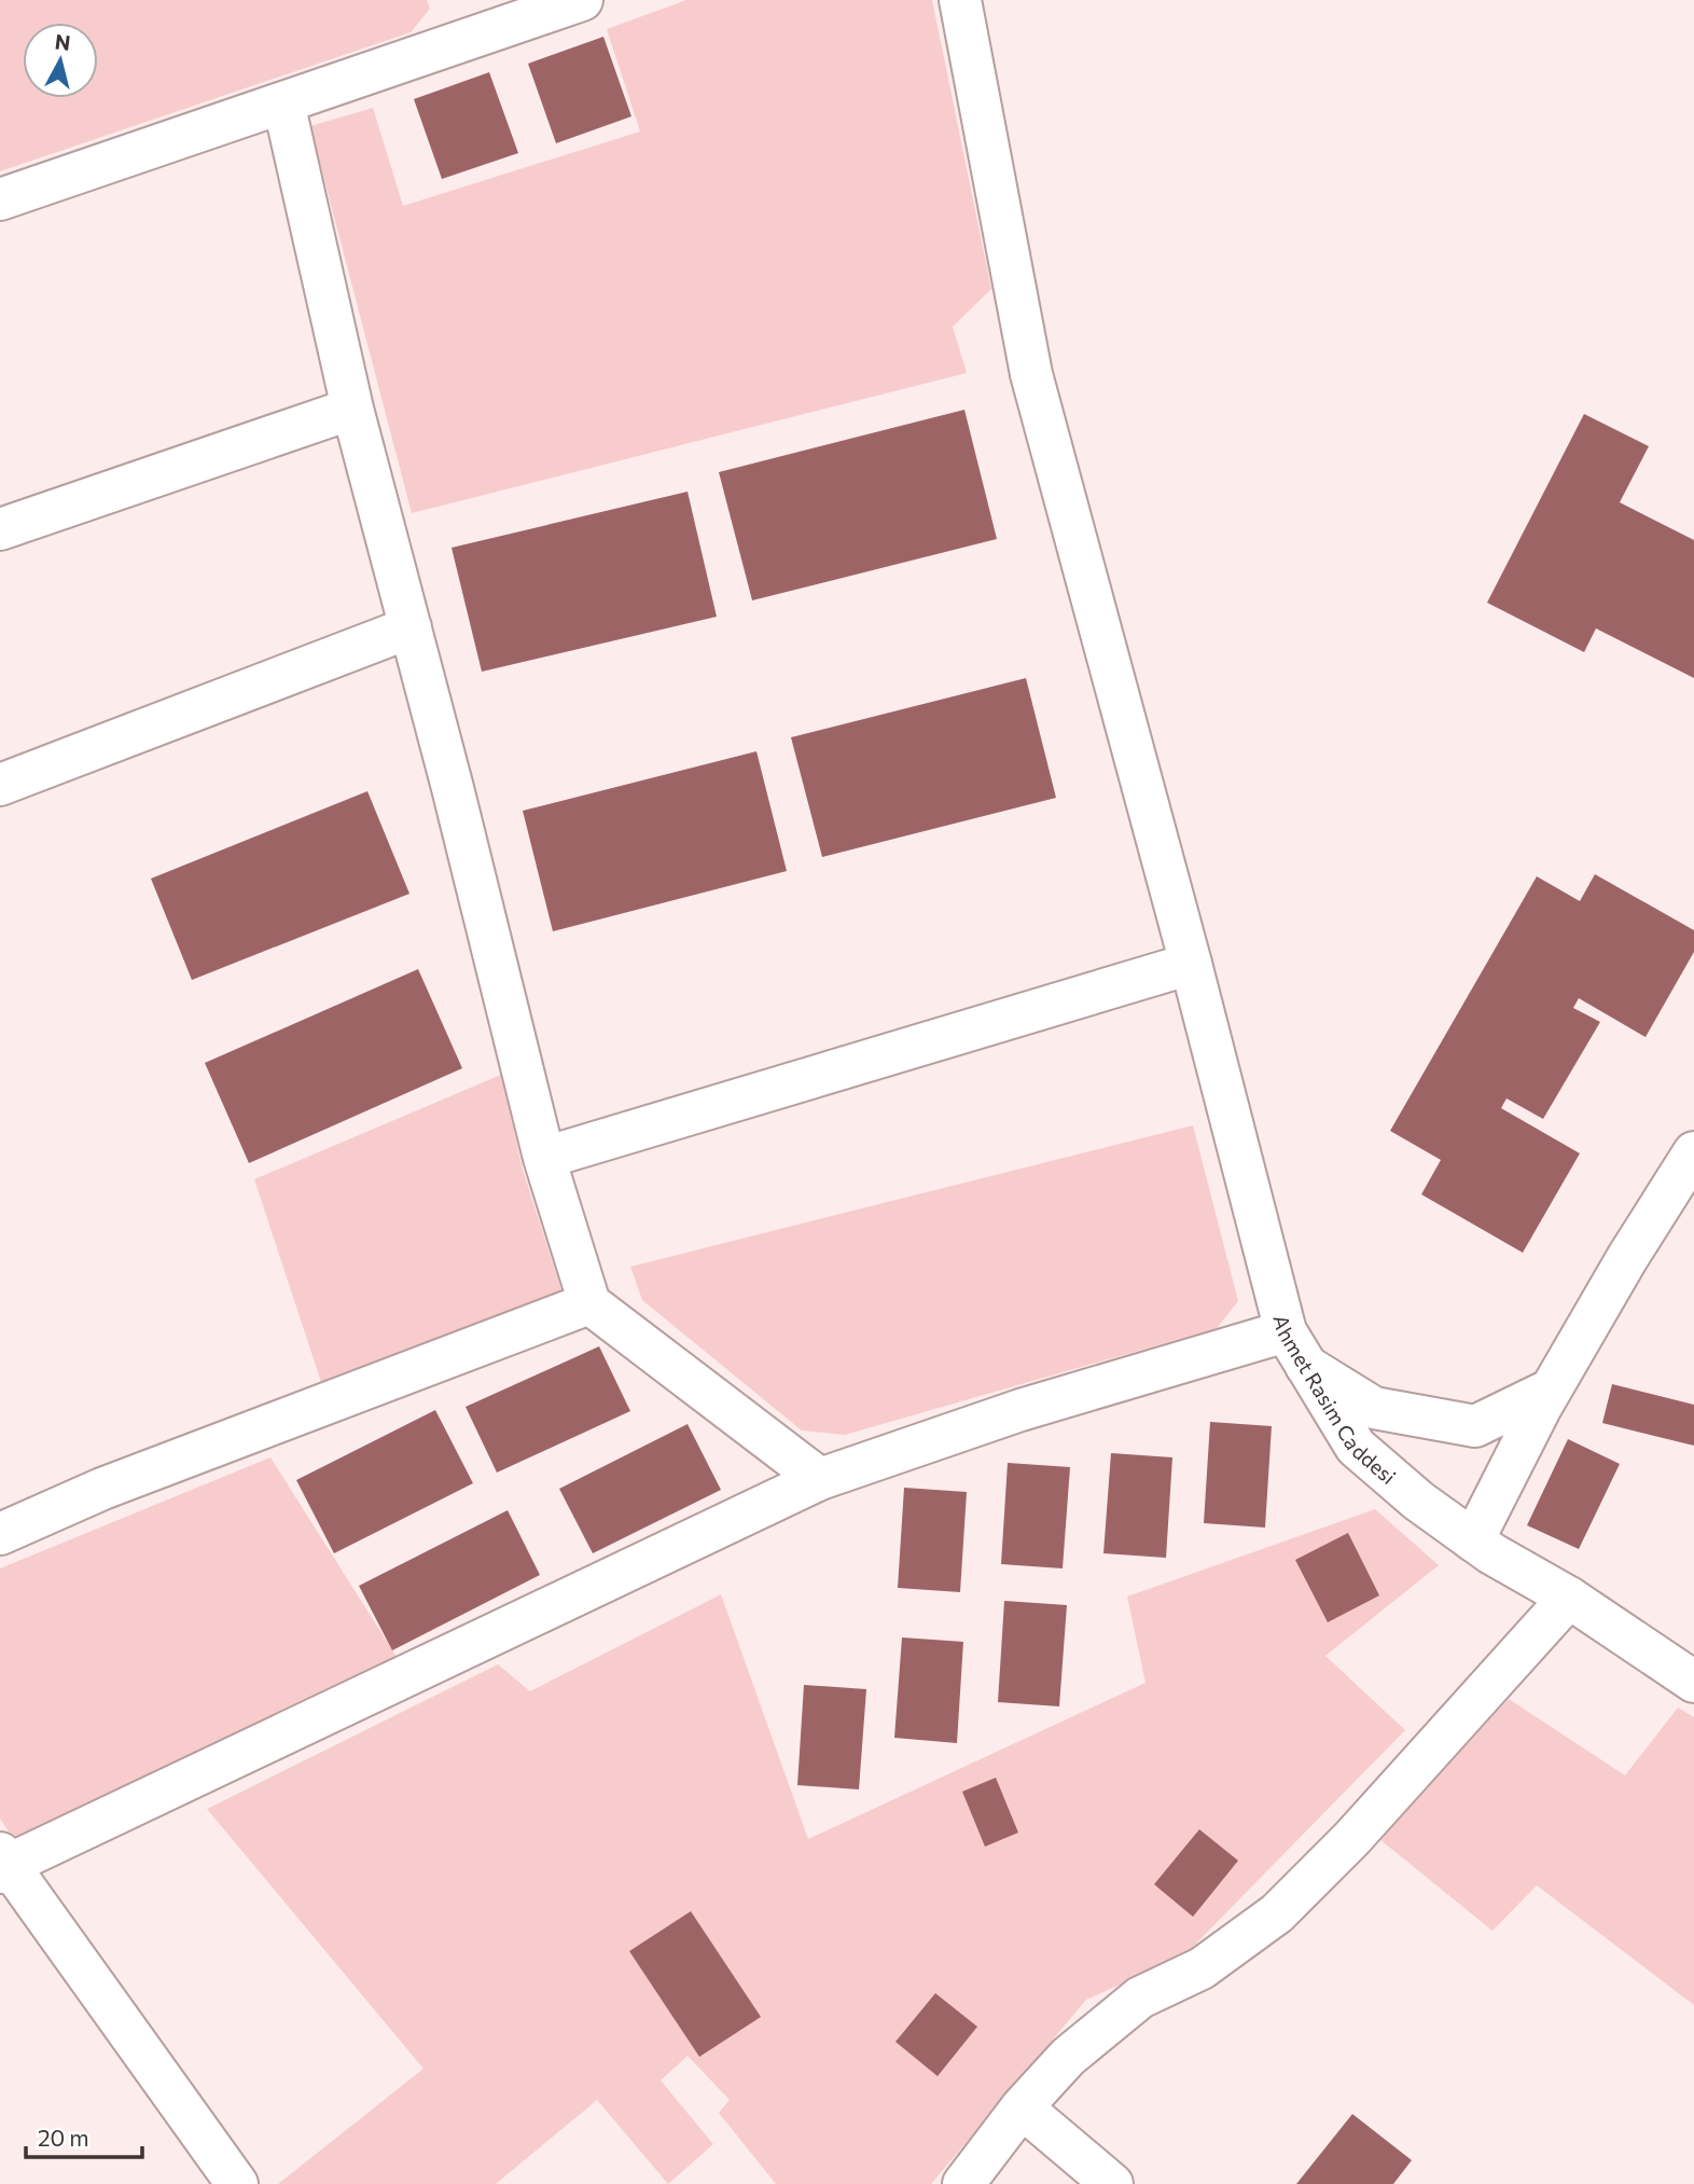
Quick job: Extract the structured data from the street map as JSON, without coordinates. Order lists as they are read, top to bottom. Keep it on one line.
{"streets":{"street":["Ahmet Rasim Caddesi"]},"scale_bar":"20 m","north":"top"}
